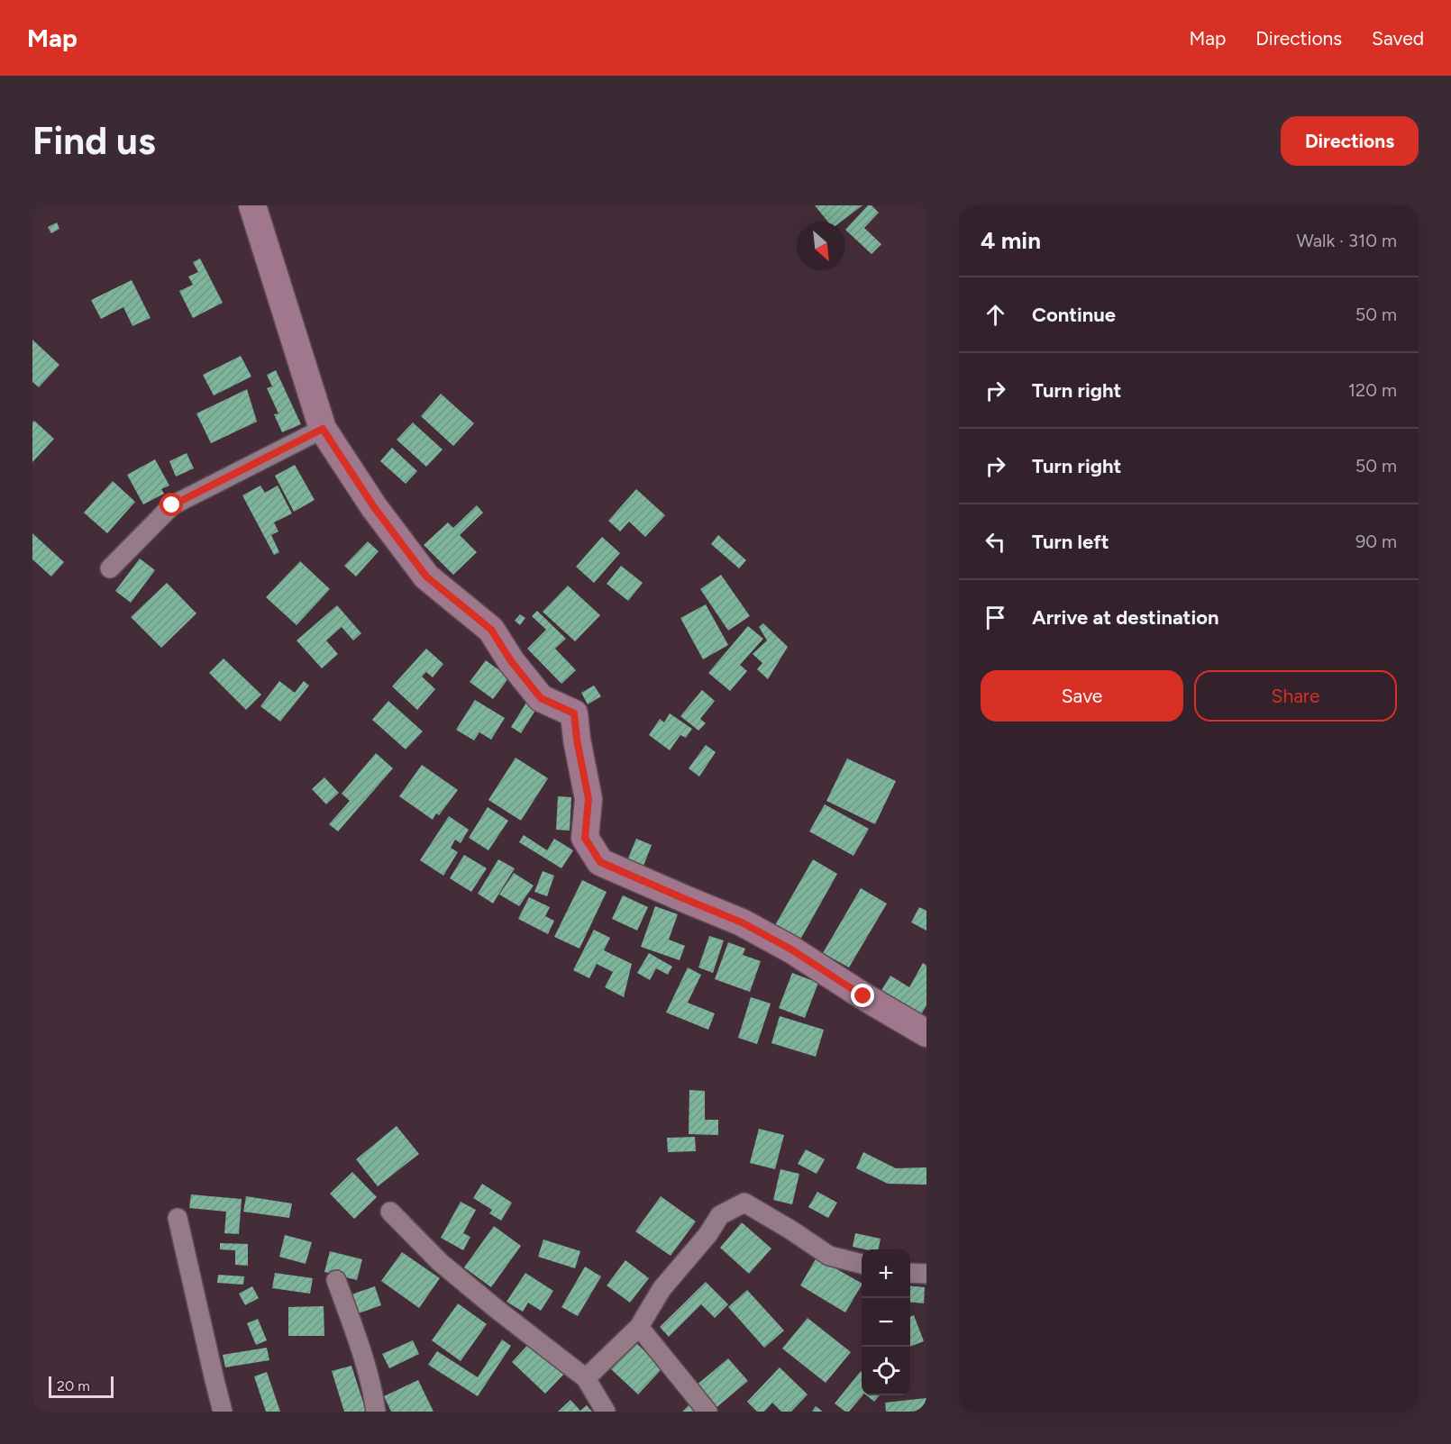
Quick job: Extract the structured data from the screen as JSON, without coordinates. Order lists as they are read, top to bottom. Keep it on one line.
{"scale_bar":"20 m","north":"bottom right","page":{"header":"Map","nav":["Map","Directions","Saved"],"buttons":["Directions",["Save","Share"]],"title":"Find us","heading":["4 min","Walk · 310 m"],"list":[["Continue","50 m"],["Turn right","120 m"],["Turn right","50 m"],["Turn left","90 m"],"Arrive at destination"],"map_buttons":["+","−"],"scale":"20 m"}}
